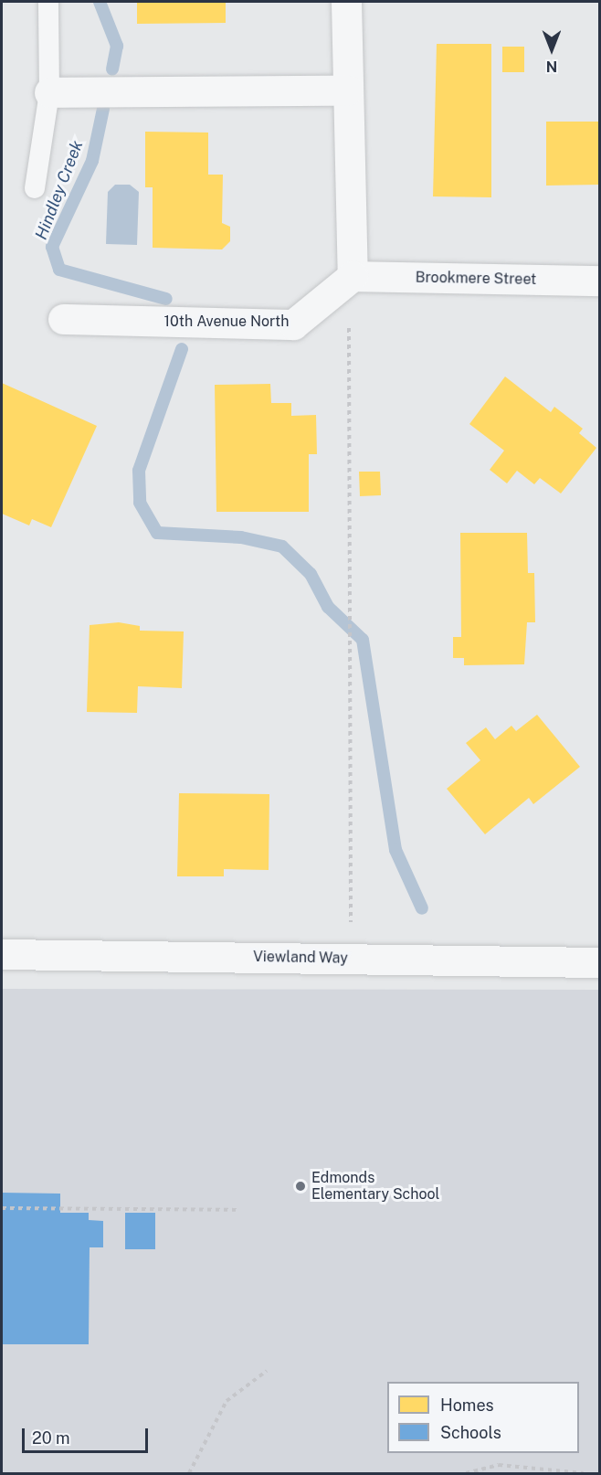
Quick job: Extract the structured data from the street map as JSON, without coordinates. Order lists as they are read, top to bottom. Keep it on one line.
{"streets":{"street":["Brookmere Street","10th Avenue North","Viewland Way"]},"crossings":[["Brookmere Street","10th Avenue North"]],"water":["Hindley Creek"],"places":["Edmonds Elementary School"],"legend":["Homes","Schools"],"scale_bar":"20 m","north":"bottom"}
